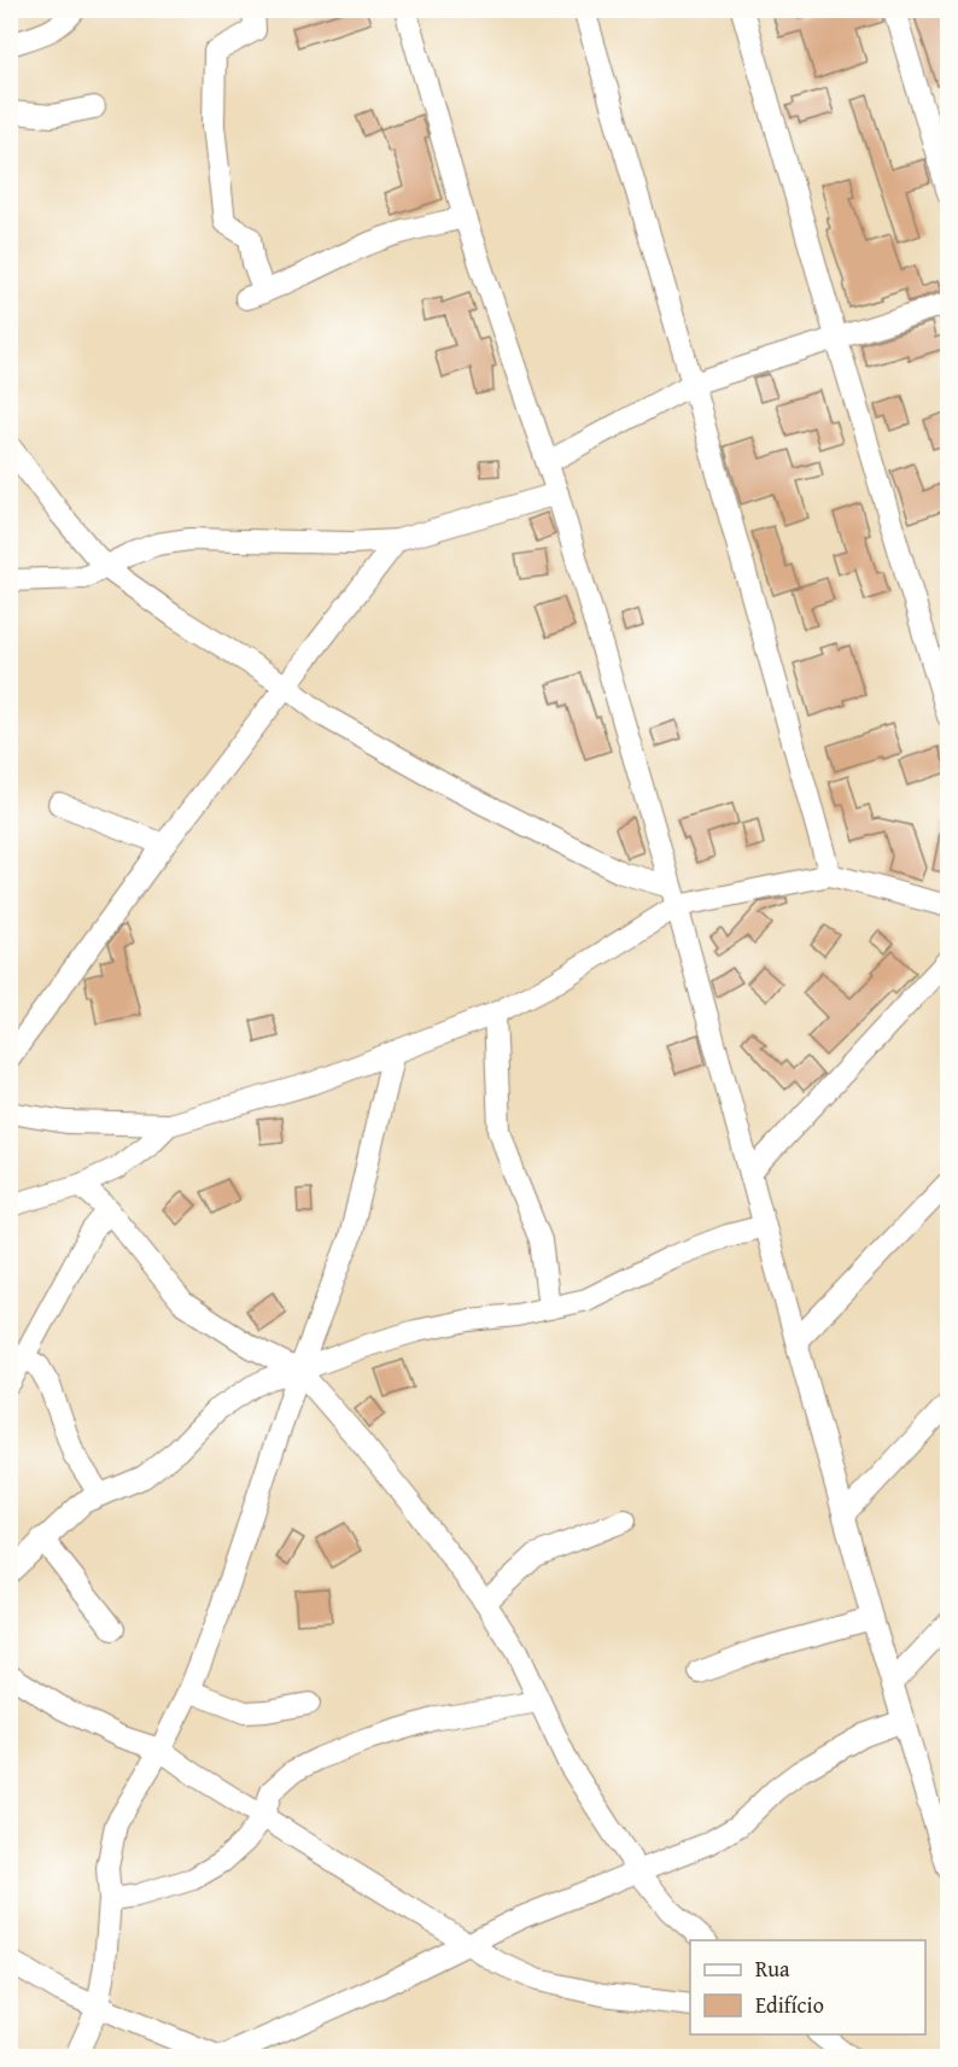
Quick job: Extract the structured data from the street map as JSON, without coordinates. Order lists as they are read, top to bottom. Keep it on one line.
{"legend":["Rua","Edifício"]}
